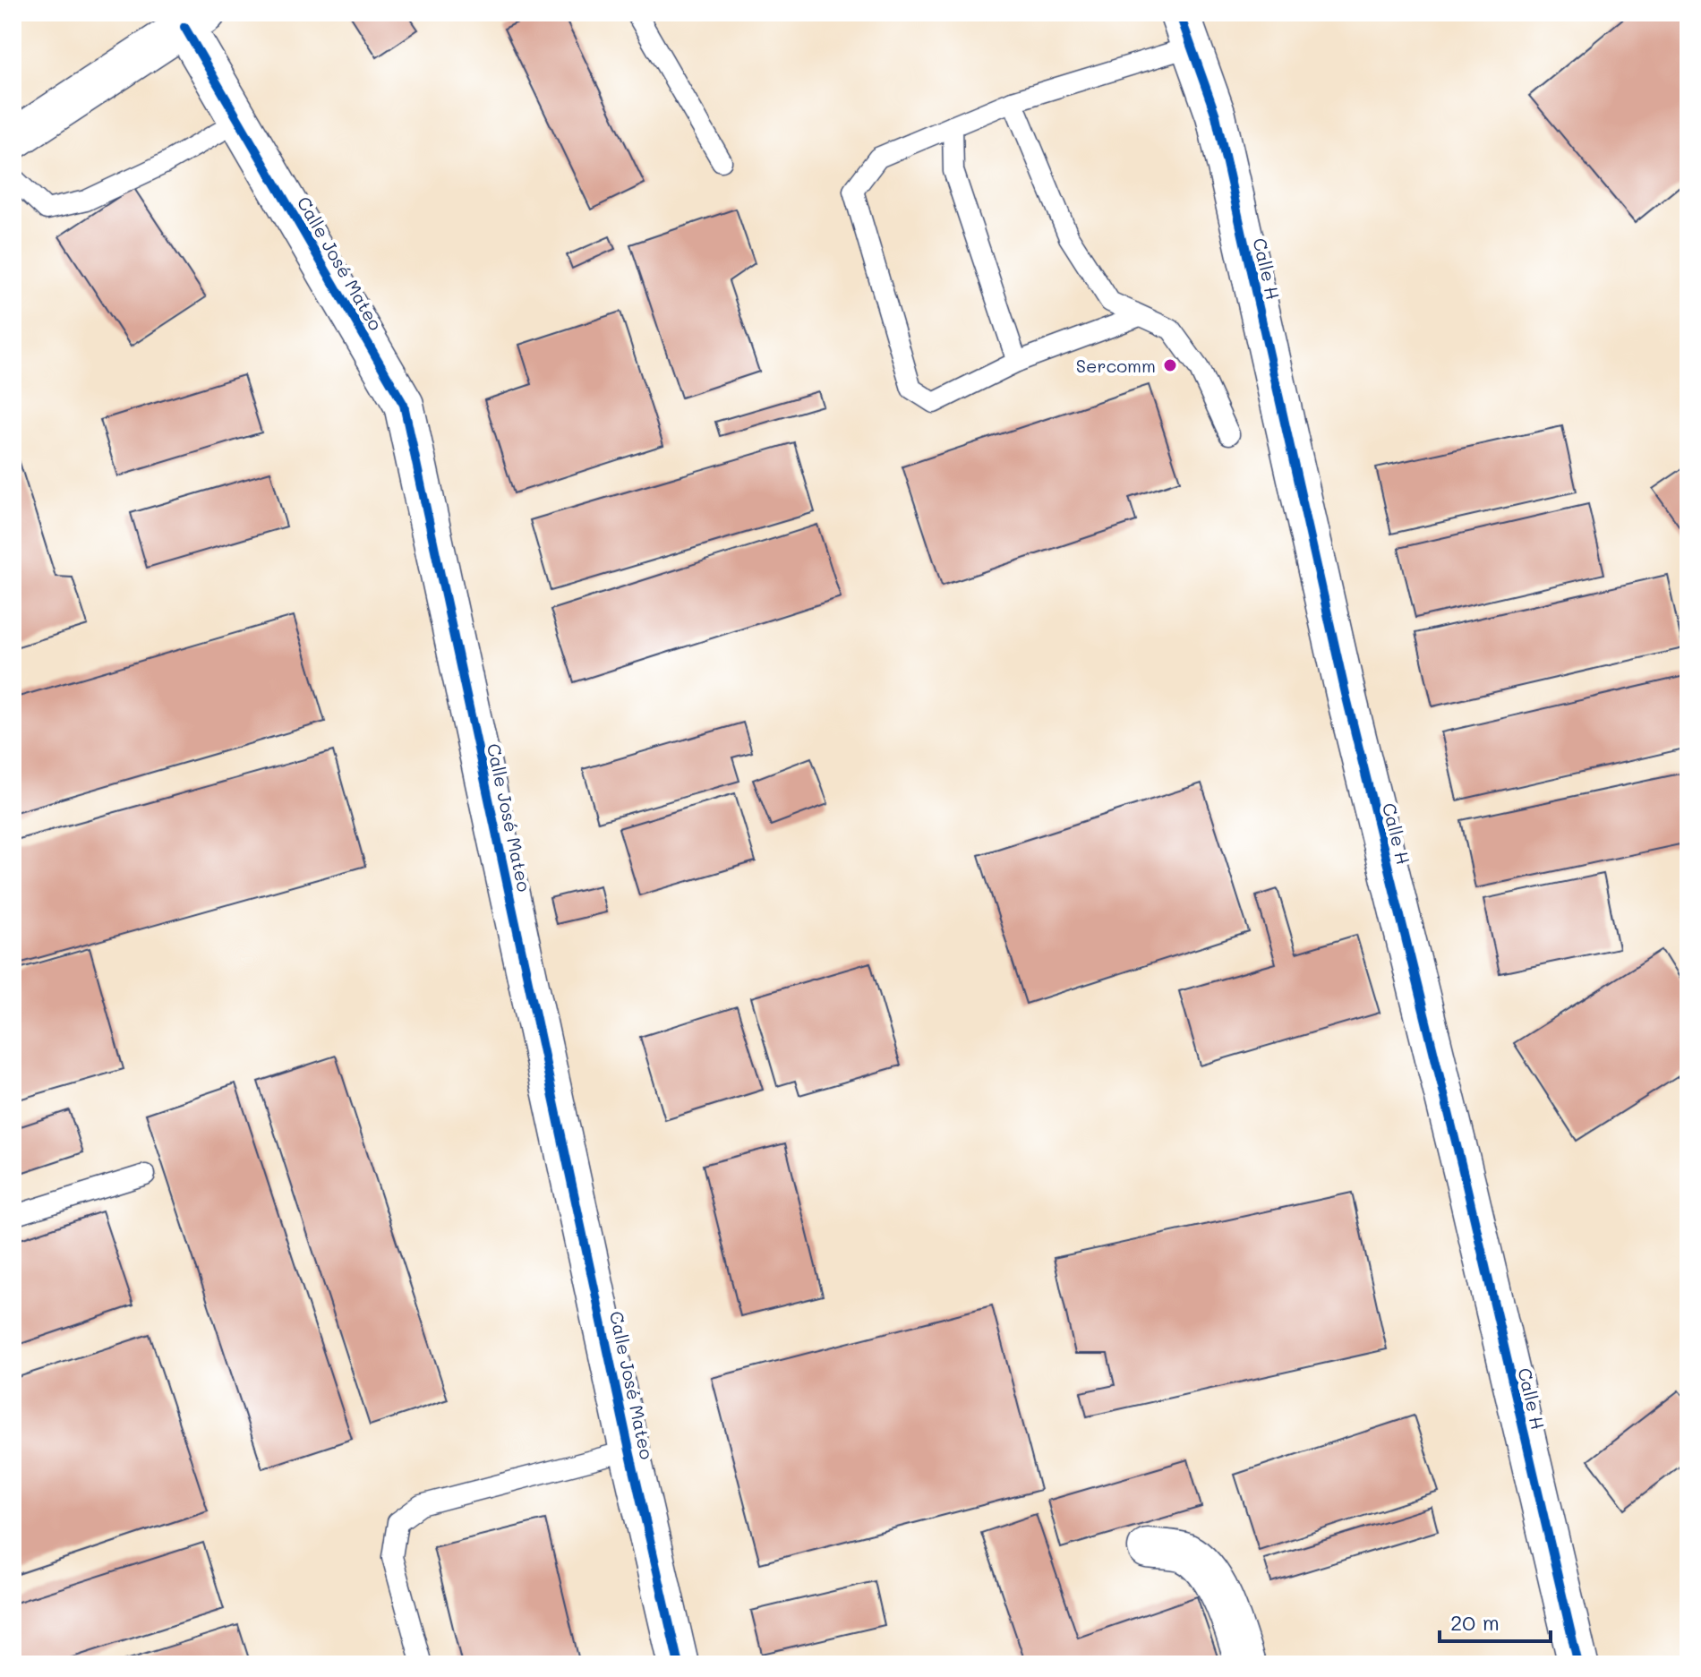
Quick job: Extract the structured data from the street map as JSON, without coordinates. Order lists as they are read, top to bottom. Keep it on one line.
{"streets":{"street":["Calle José Mateo","Calle H"]},"places":["Sercomm"],"scale_bar":"20 m"}
